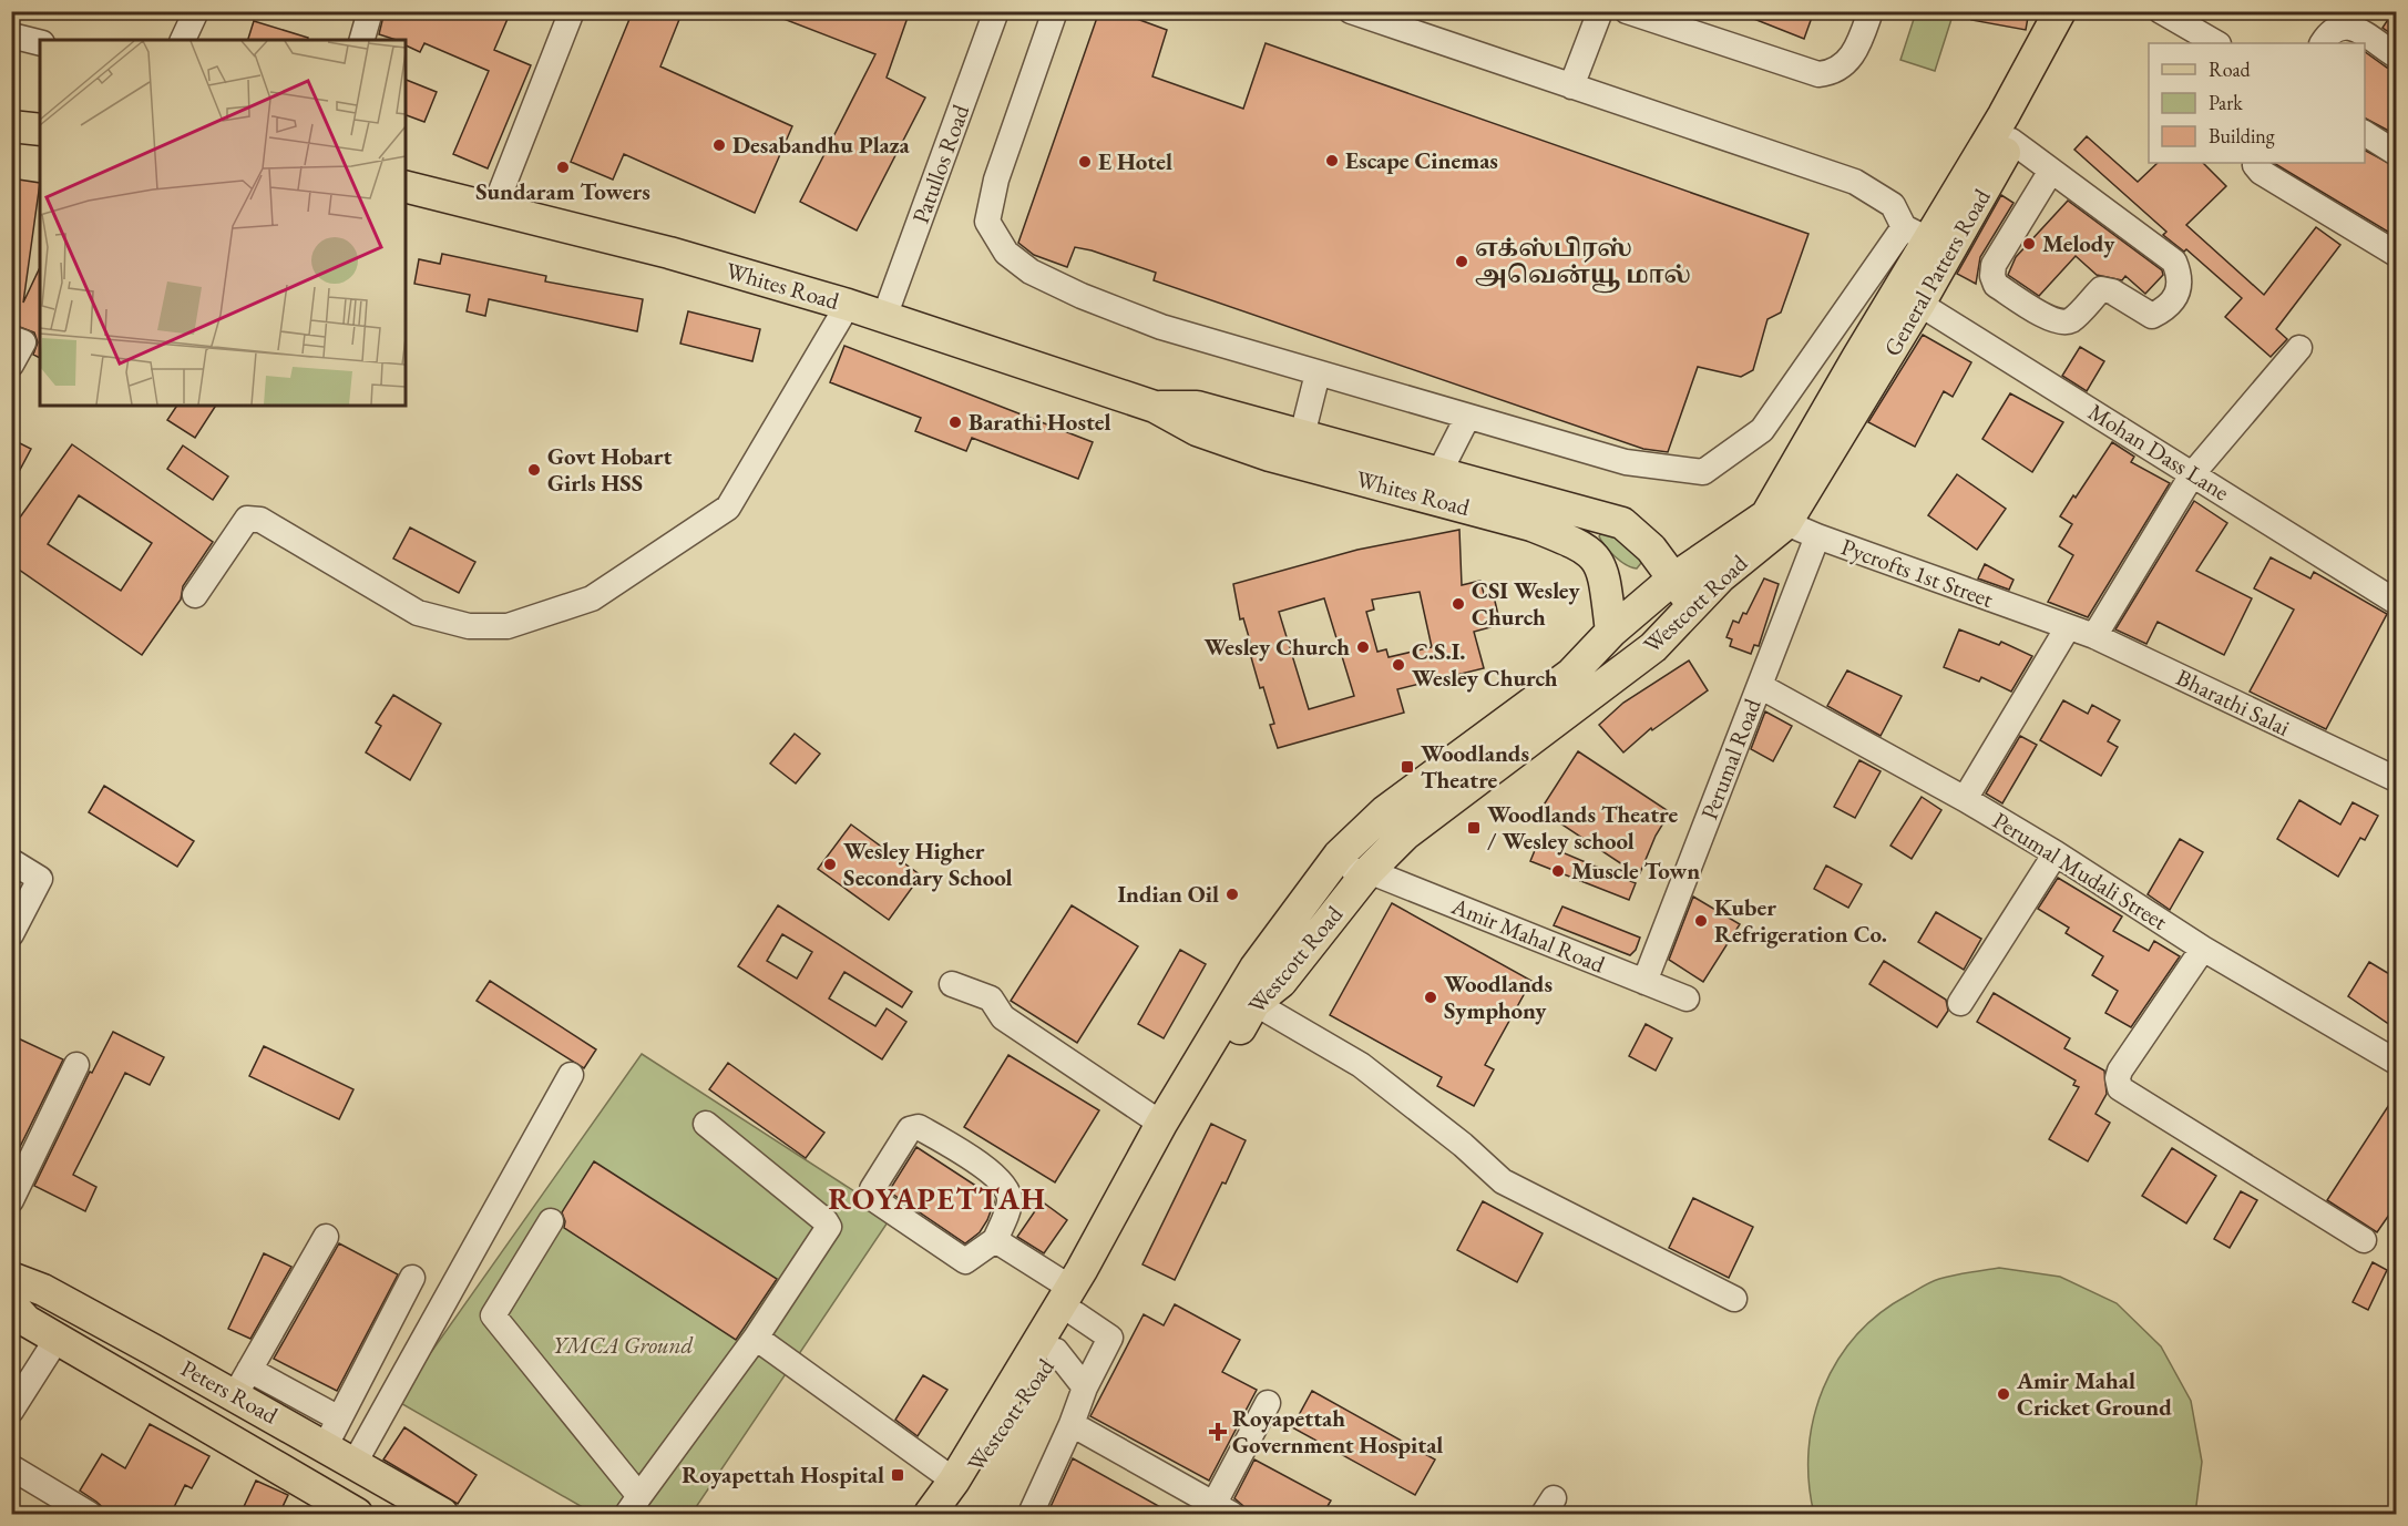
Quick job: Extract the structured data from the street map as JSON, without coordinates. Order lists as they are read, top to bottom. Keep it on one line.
{"streets":{"main road":["General Patters Road","Whites Road","Westcott Road","Peters Road"],"street":["Patullos Road","Mohan Dass Lane","Pycrofts 1st Street","Bharathi Salai","Perumal Road","Perumal Mudali Street","Amir Mahal Road"]},"crossings":[["Patullos Road","Whites Road"],["General Patters Road","Mohan Dass Lane"],["General Patters Road","Pycrofts 1st Street"],["General Patters Road","Westcott Road"],["Whites Road","Westcott Road"],["Pycrofts 1st Street","Westcott Road"],["Pycrofts 1st Street","Bharathi Salai"],["Pycrofts 1st Street","Perumal Road"],["Westcott Road","Amir Mahal Road"],["Perumal Road","Perumal Mudali Street"],["Perumal Road","Amir Mahal Road"]],"districts":["ROYAPETTAH"],"parks":["YMCA Ground"],"places":{"other":["Desabandhu Plaza","Escape Cinemas","E Hotel","Sundaram Towers","Melody","எக்ஸ்பிரஸ் அவென்யூ மால்","Barathi Hostel","Govt Hobart Girls HSS","CSI Wesley Church","Wesley Church","C.S.I. Wesley Church","Wesley Higher Secondary School","Muscle Town","Indian Oil","Kuber Refrigeration Co.","Woodlands Symphony","Amir Mahal Cricket Ground"],"transit":["Woodlands Theatre","Woodlands Theatre / Wesley school","Royapettah Hospital"],"health":["Royapettah Government Hospital"]},"legend":["Road","Park","Building"]}
